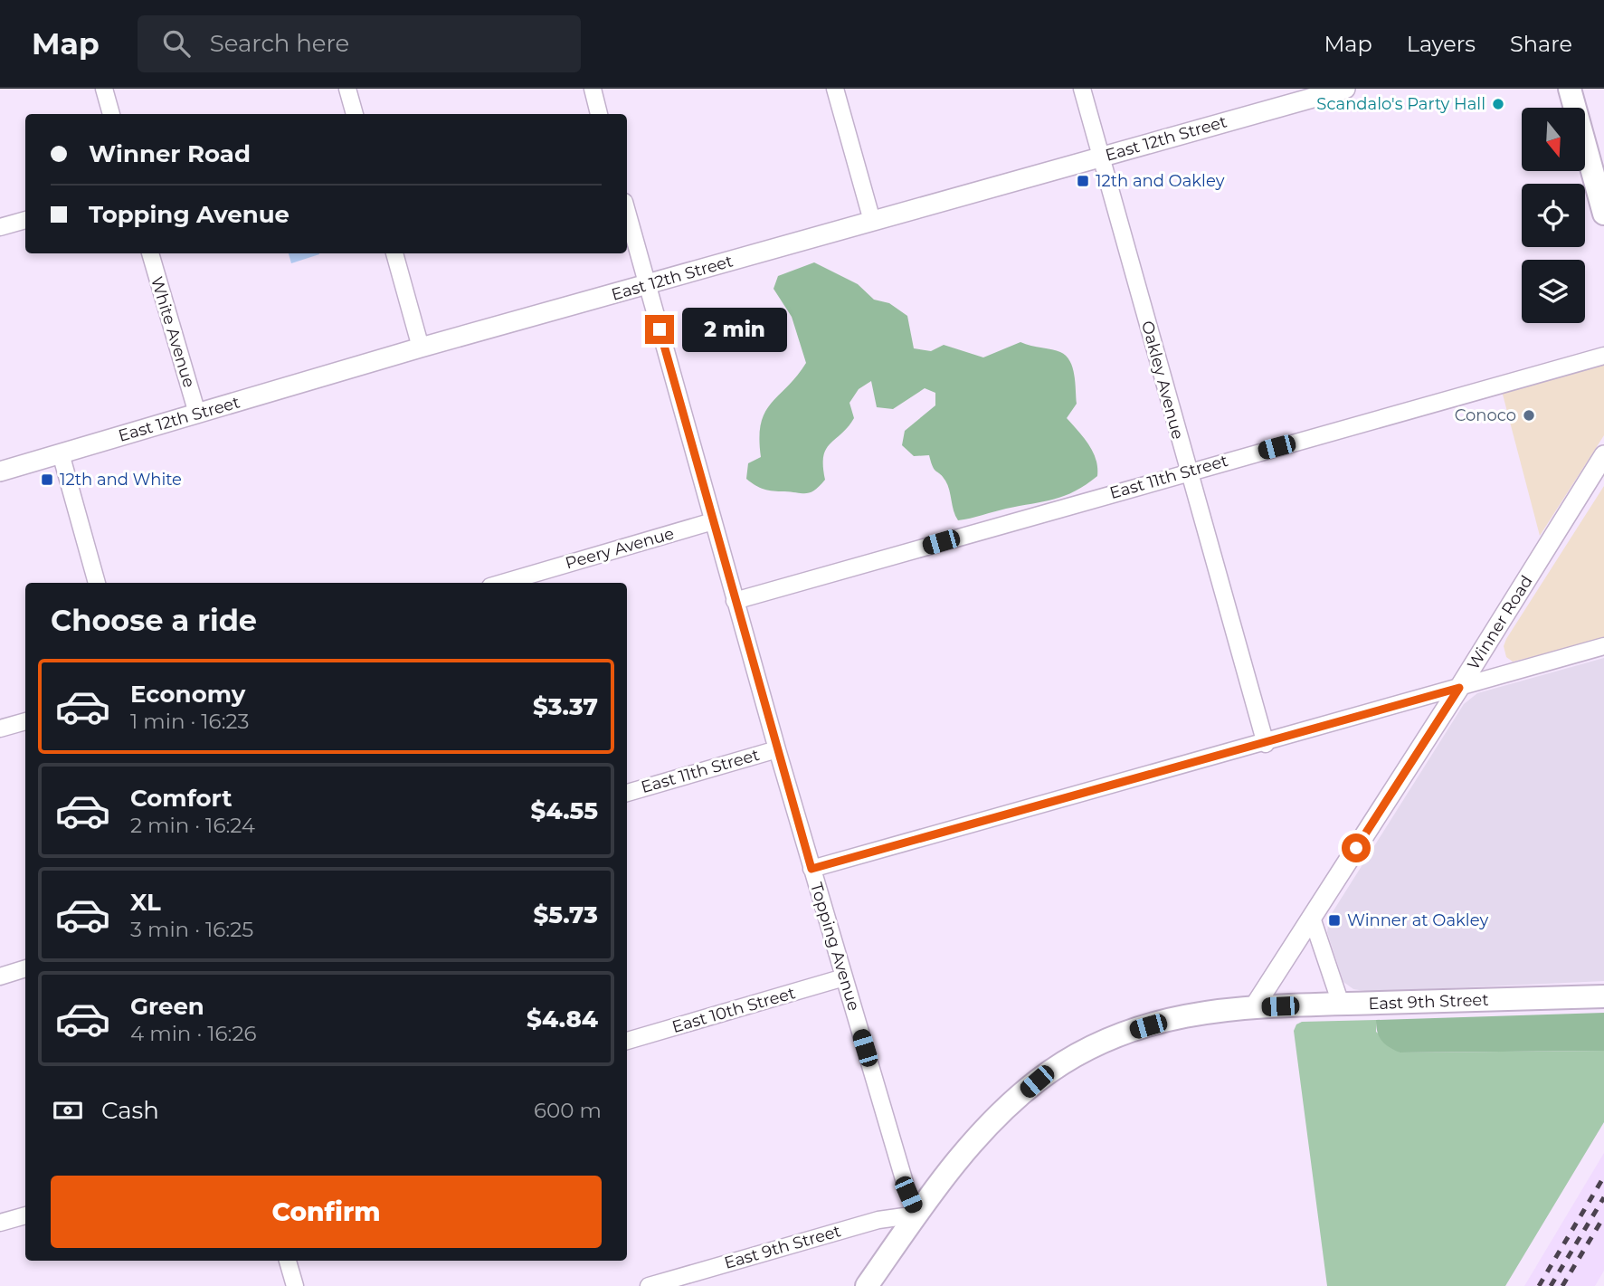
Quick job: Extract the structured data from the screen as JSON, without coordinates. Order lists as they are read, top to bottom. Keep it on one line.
{"streets":{"main road":["East 9th Street"],"street":["East 12th Street","White Avenue","Oakley Avenue","East 11th Street","Peery Avenue","Winner Road","Topping Avenue","East 10th Street"]},"crossings":[["East 12th Street","White Avenue"],["East 12th Street","Oakley Avenue"],["East 12th Street","Topping Avenue"],["Oakley Avenue","East 11th Street"],["East 11th Street","Topping Avenue"],["Peery Avenue","Topping Avenue"],["Winner Road","East 9th Street"],["Topping Avenue","East 9th Street"],["Topping Avenue","East 10th Street"]],"places":{"other":["Scandalo's Party Hall","Conoco"],"transit":["12th and Oakley","12th and White","Winner at Oakley"]},"north":"bottom","page":{"header":"Map","search":"Search here","nav":["Map","Layers","Share"],"banner":["Winner Road","Topping Avenue"],"bubble":"2 min","heading":"Choose a ride","list":[{"name":"Economy","note":"1 min · 16:23","value":"$3.37"},{"name":"Comfort","note":"2 min · 16:24","value":"$4.55"},{"name":"XL","note":"3 min · 16:25","value":"$5.73"},{"name":"Green","note":"4 min · 16:26","value":"$4.84"}],"pay":["Cash","600 m"],"buttons":"Confirm"}}
